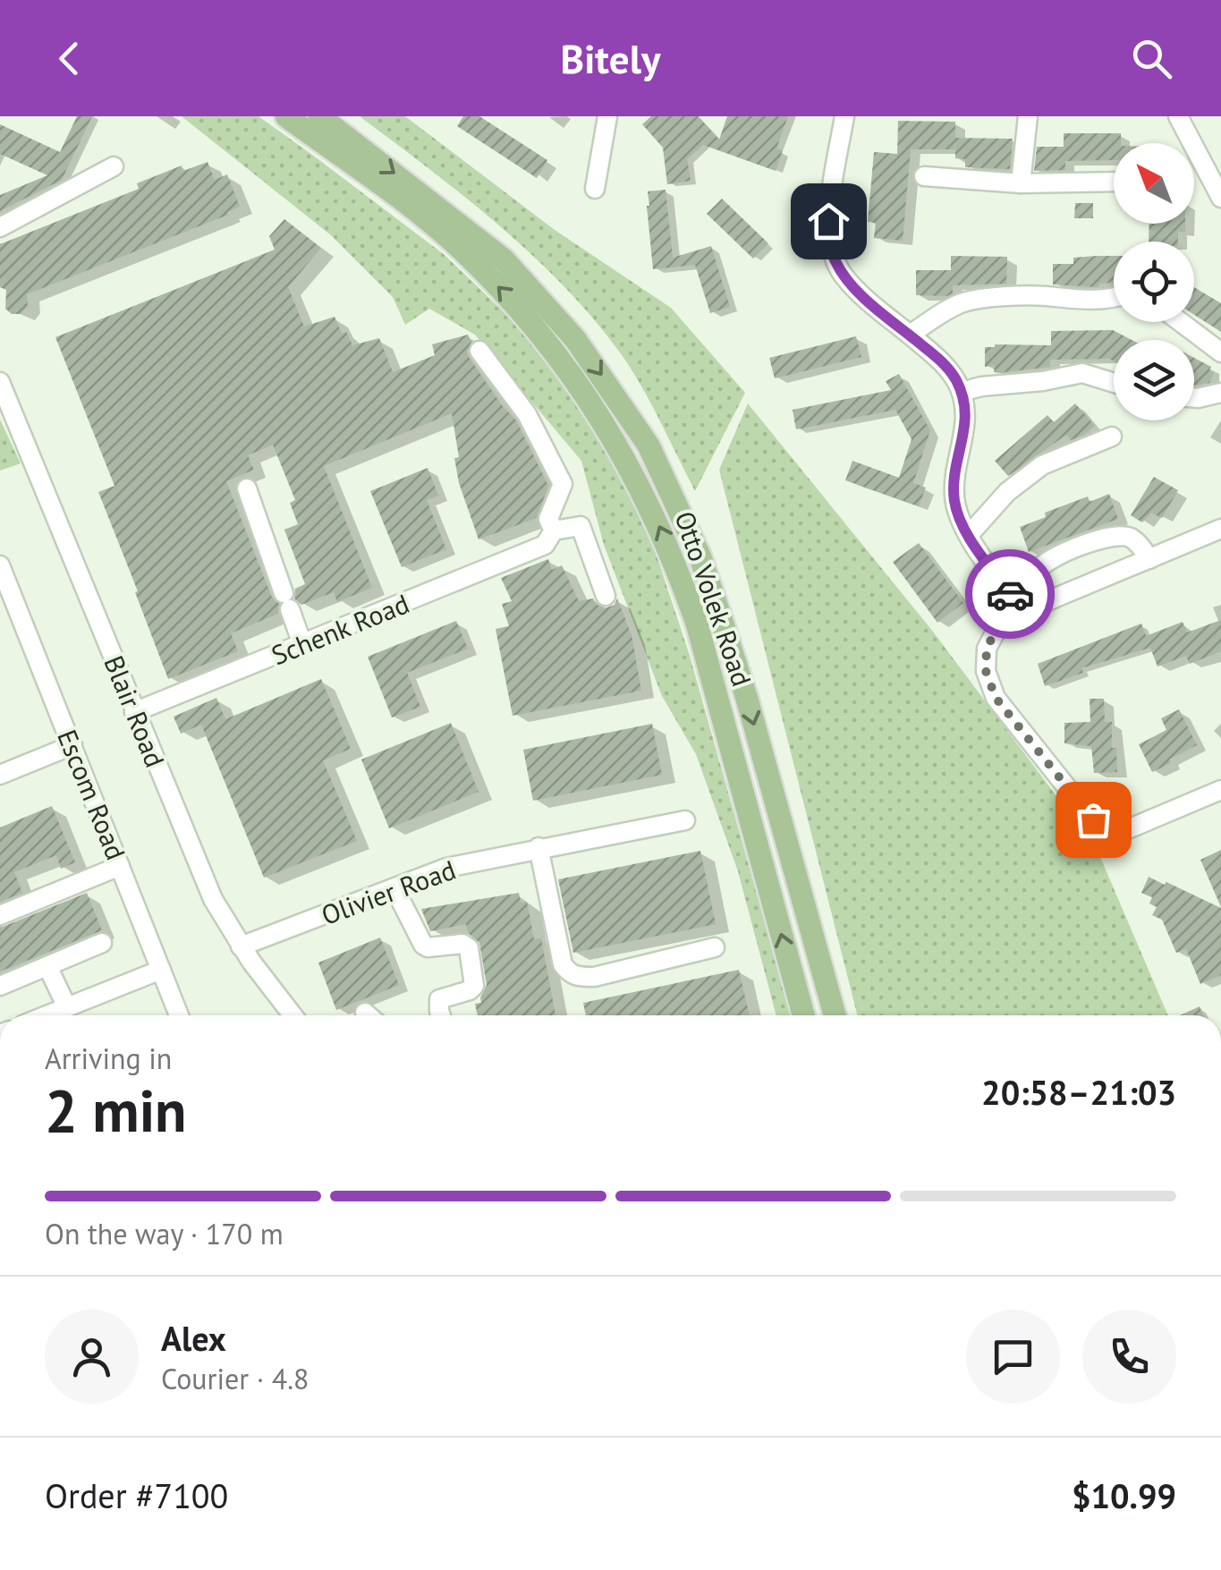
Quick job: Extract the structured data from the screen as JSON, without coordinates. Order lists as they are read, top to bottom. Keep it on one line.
{"streets":{"main road":["Otto Volek Road"],"street":["Schenk Road","Blair Road","Escom Road","Olivier Road"]},"crossings":[["Schenk Road","Blair Road"],["Blair Road","Olivier Road"]],"north":"top left","page":{"header":"Bitely","heading":["2 min","Arriving in","20:58–21:03"],"panel":["Alex","Courier · 4.8","Order #7100","$10.99"],"bar":"On the way · 170 m"}}
